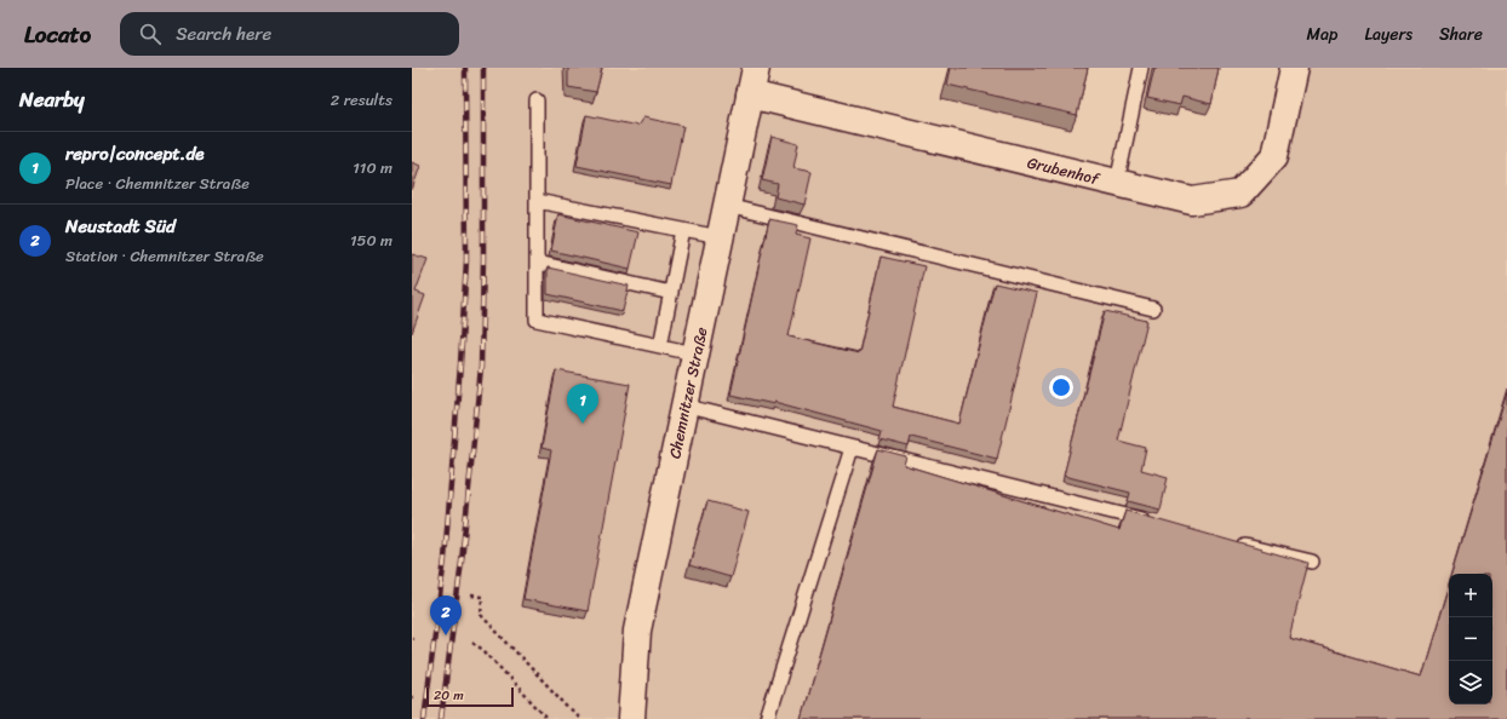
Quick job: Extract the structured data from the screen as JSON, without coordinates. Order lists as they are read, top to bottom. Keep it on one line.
{"streets":{"street":["Grubenhof","Chemnitzer Straße"]},"crossings":[["Grubenhof","Chemnitzer Straße"]],"scale_bar":"20 m","page":{"header":"Locato","search":"Search here","nav":["Map","Layers","Share"],"heading":["Nearby","2 results"],"list":[{"mark":"1","name":"repro|concept.de","note":"Place · Chemnitzer Straße","value":"110 m"},{"mark":"2","name":"Neustadt Süd","note":"Station · Chemnitzer Straße","value":"150 m"}],"pins":["1","2"],"map_buttons":["+","−"],"scale":"20 m"}}
